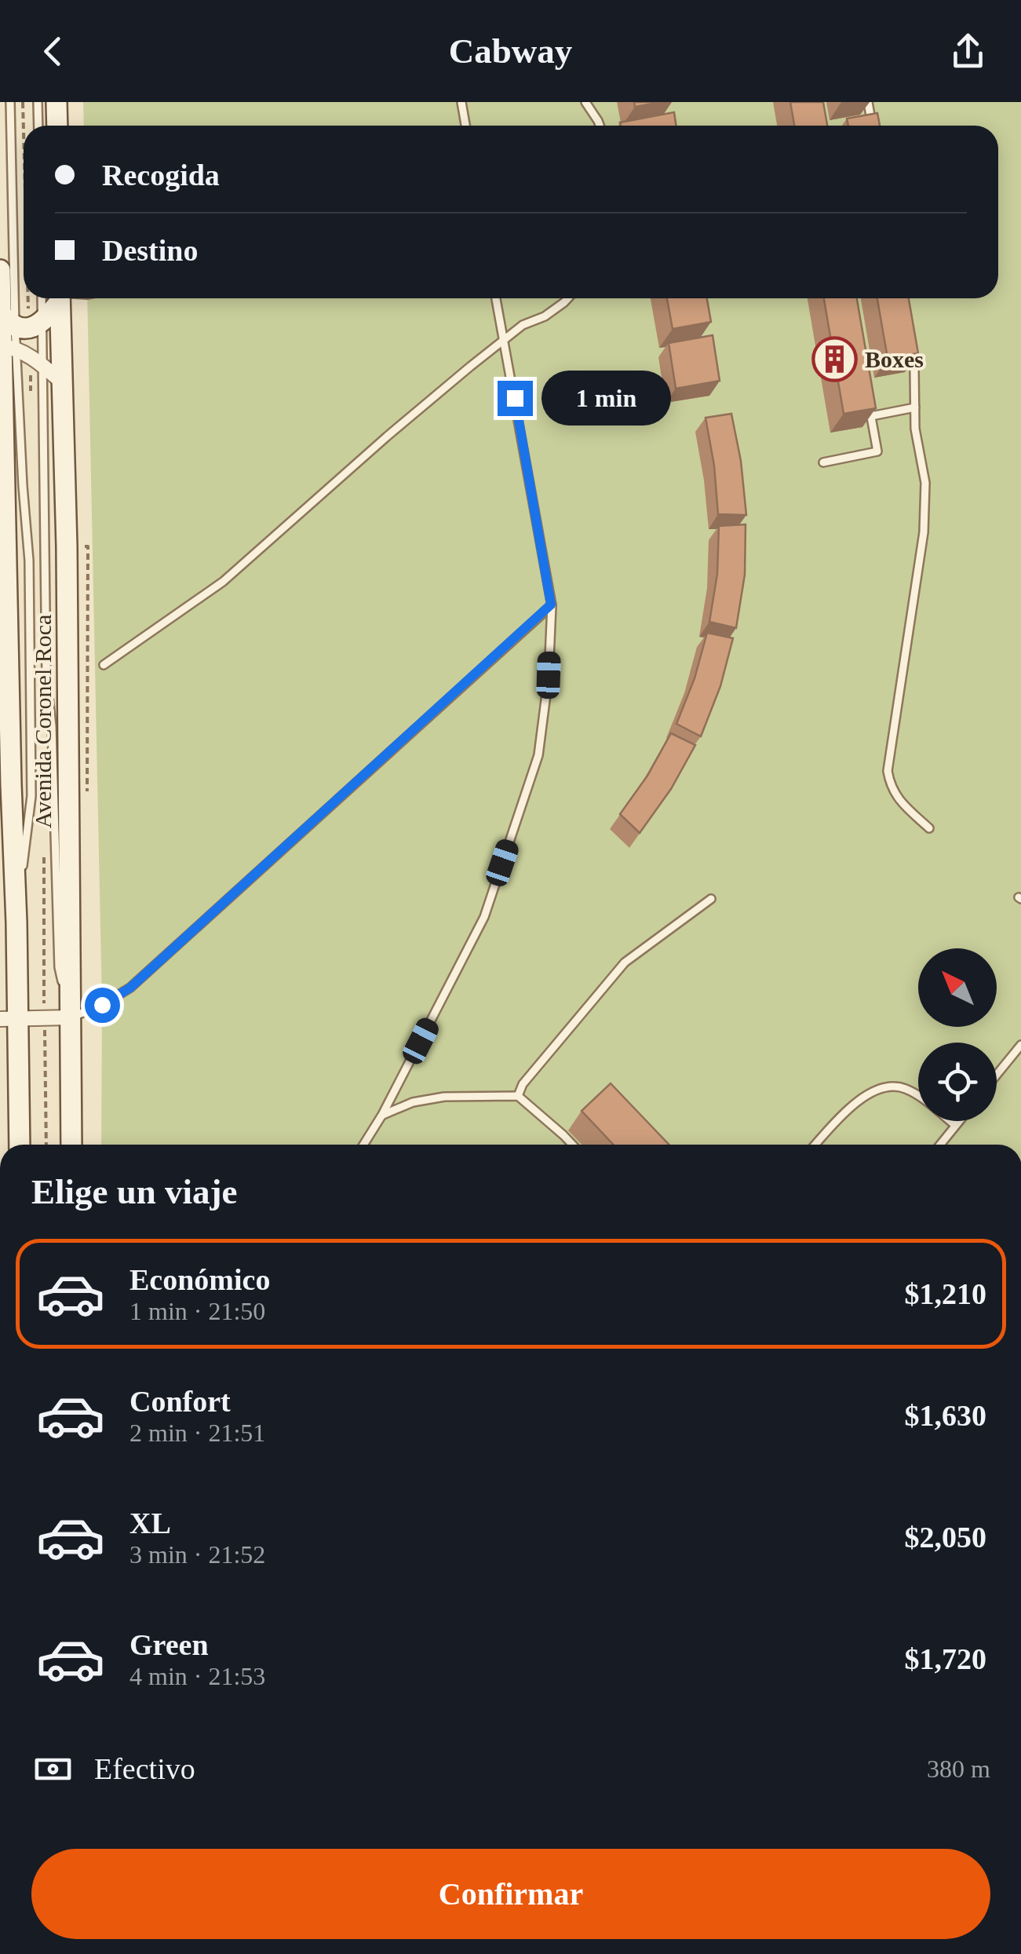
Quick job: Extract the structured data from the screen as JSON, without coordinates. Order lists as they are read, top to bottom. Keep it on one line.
{"streets":{"main road":["Avenida Coronel Roca"]},"places":{"building":["Boxes"]},"north":"top left","page":{"header":"Cabway","banner":["Recogida","Destino"],"bubble":"1 min","heading":"Elige un viaje","list":[{"name":"Económico","note":"1 min · 21:50","value":"$1,210"},{"name":"Confort","note":"2 min · 21:51","value":"$1,630"},{"name":"XL","note":"3 min · 21:52","value":"$2,050"},{"name":"Green","note":"4 min · 21:53","value":"$1,720"}],"pay":["Efectivo","380 m"],"buttons":"Confirmar"}}
